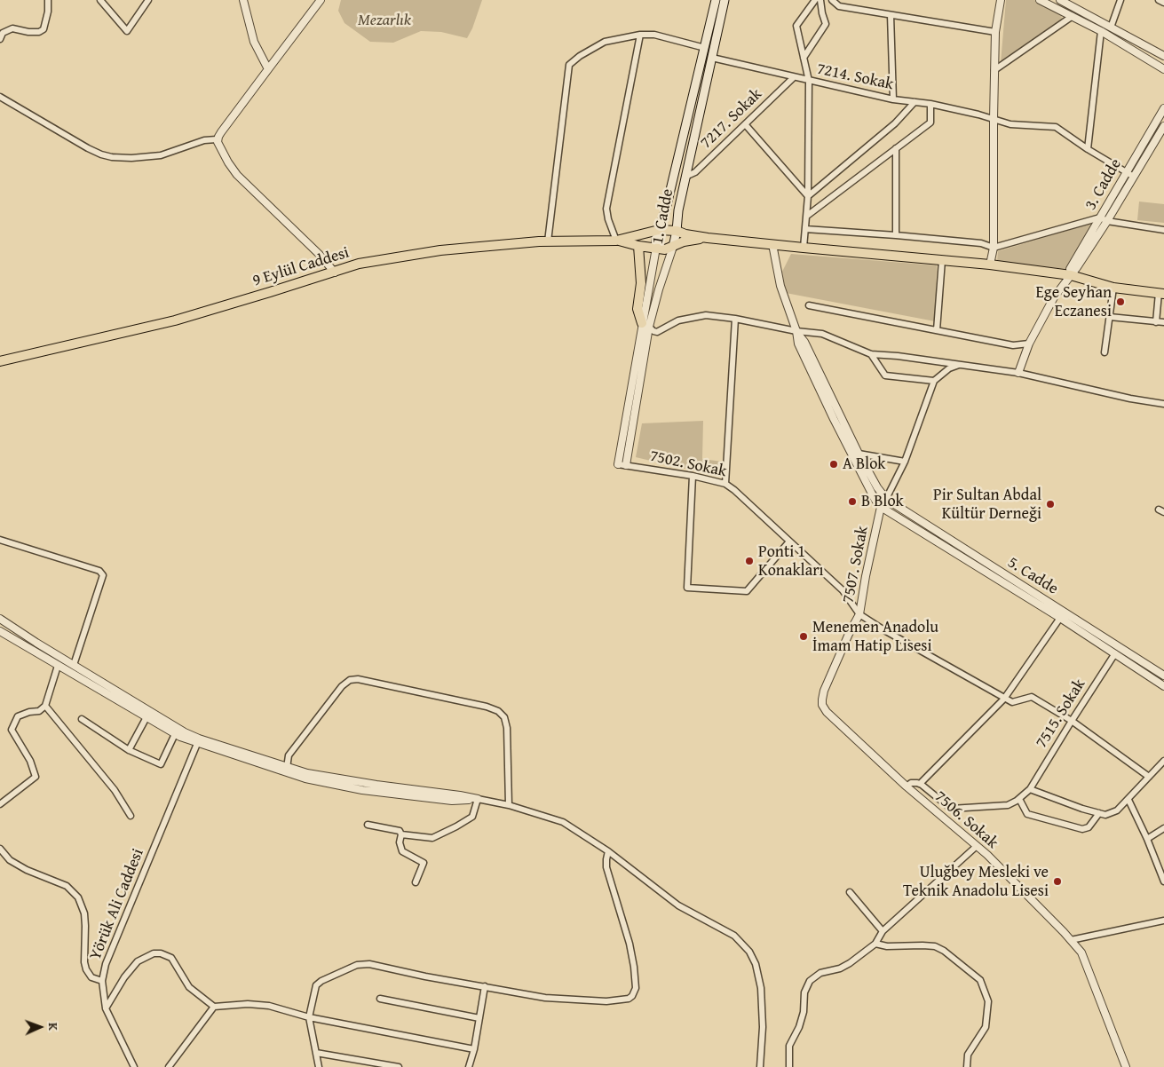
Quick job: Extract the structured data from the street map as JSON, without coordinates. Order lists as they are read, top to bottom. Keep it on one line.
{"streets":{"main road":["1. Cadde","9 Eylül Caddesi"],"street":["7214. Sokak","7217. Sokak","3. Cadde","7502. Sokak","7507. Sokak","5. Cadde","7515. Sokak","7506. Sokak","Yörük Ali Caddesi"]},"crossings":[["7214. Sokak","7217. Sokak"],["7214. Sokak","3. Cadde"],["7214. Sokak","1. Cadde"],["7217. Sokak","1. Cadde"],["3. Cadde","9 Eylül Caddesi"],["1. Cadde","9 Eylül Caddesi"],["1. Cadde","7502. Sokak"],["7502. Sokak","7507. Sokak"],["7507. Sokak","7506. Sokak"]],"parks":["Mezarlık"],"places":["Ege Seyhan Eczanesi","A Blok","B Blok","Pir Sultan Abdal Kültür Derneği","Ponti 1 Konakları","Menemen Anadolu İmam Hatip Lisesi","Uluğbey Mesleki ve Teknik Anadolu Lisesi"],"north":"right"}
